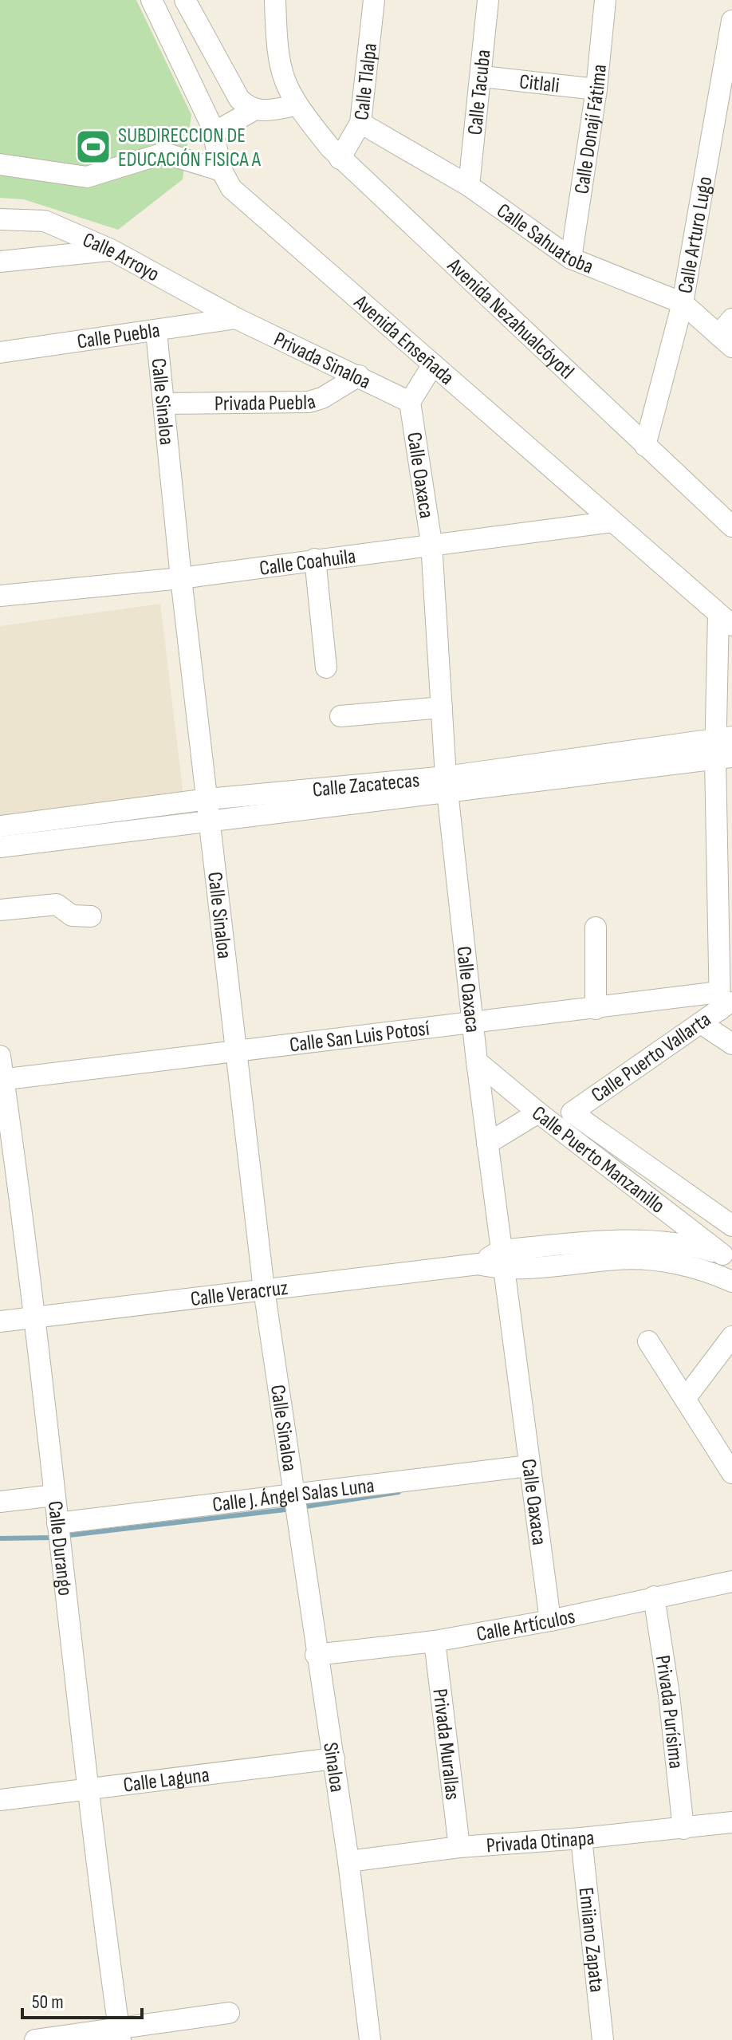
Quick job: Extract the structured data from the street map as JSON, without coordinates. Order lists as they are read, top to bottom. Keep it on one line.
{"streets":{"street":["Calle Tlalpa","Citlali","Calle Tacuba","Calle Donají Fátima","Calle Arturo Lugo","Calle Sahuatoba","Calle Arroyo","Avenida Nezahualcóyotl","Calle Puebla","Avenida Enseñada","Privada Sinaloa","Privada Puebla","Calle Sinaloa","Calle Oaxaca","Calle Coahuila","Calle Zacatecas","Calle San Luis Potosí","Calle Puerto Vallarta","Calle Puerto Manzanillo","Calle Veracruz","Calle J. Ángel Salas Luna","Calle Durango","Calle Artículos","Privada Purísima","Privada Murallas","Sinaloa","Calle Laguna","Privada Otinapa","Emiiano Zapata"]},"crossings":[["Calle Tlalpa","Calle Sahuatoba"],["Calle Tlalpa","Avenida Nezahualcóyotl"],["Citlali","Calle Tacuba"],["Citlali","Calle Donají Fátima"],["Calle Tacuba","Calle Sahuatoba"],["Calle Donají Fátima","Calle Sahuatoba"],["Calle Arturo Lugo","Calle Sahuatoba"],["Calle Arturo Lugo","Avenida Nezahualcóyotl"],["Calle Arroyo","Calle Puebla"],["Calle Arroyo","Privada Sinaloa"],["Calle Puebla","Privada Sinaloa"],["Calle Puebla","Calle Sinaloa"],["Avenida Enseñada","Calle Coahuila"],["Privada Sinaloa","Privada Puebla"],["Privada Sinaloa","Calle Oaxaca"],["Privada Puebla","Calle Sinaloa"],["Calle Sinaloa","Calle Coahuila"],["Calle Sinaloa","Calle Zacatecas"],["Calle Sinaloa","Calle San Luis Potosí"],["Calle Sinaloa","Calle Veracruz"],["Calle Sinaloa","Calle J. Ángel Salas Luna"],["Calle Sinaloa","Sinaloa"],["Calle Oaxaca","Calle Coahuila"],["Calle Oaxaca","Calle Zacatecas"],["Calle Oaxaca","Calle San Luis Potosí"],["Calle Oaxaca","Calle Puerto Manzanillo"],["Calle Oaxaca","Calle Veracruz"],["Calle Oaxaca","Calle J. Ángel Salas Luna"],["Calle Oaxaca","Calle Artículos"],["Calle San Luis Potosí","Calle Puerto Vallarta"],["Calle San Luis Potosí","Calle Durango"],["Calle Veracruz","Calle Durango"],["Calle J. Ángel Salas Luna","Calle Durango"],["Calle J. Ángel Salas Luna","Sinaloa"],["Calle Durango","Calle Laguna"],["Calle Artículos","Privada Purísima"],["Calle Artículos","Privada Murallas"],["Calle Artículos","Sinaloa"],["Privada Purísima","Privada Otinapa"],["Privada Murallas","Privada Otinapa"],["Sinaloa","Calle Laguna"],["Sinaloa","Privada Otinapa"],["Privada Otinapa","Emiiano Zapata"]],"places":{"sports":["SUBDIRECCION DE EDUCACIÓN FISICA A"]},"scale_bar":"50 m"}
